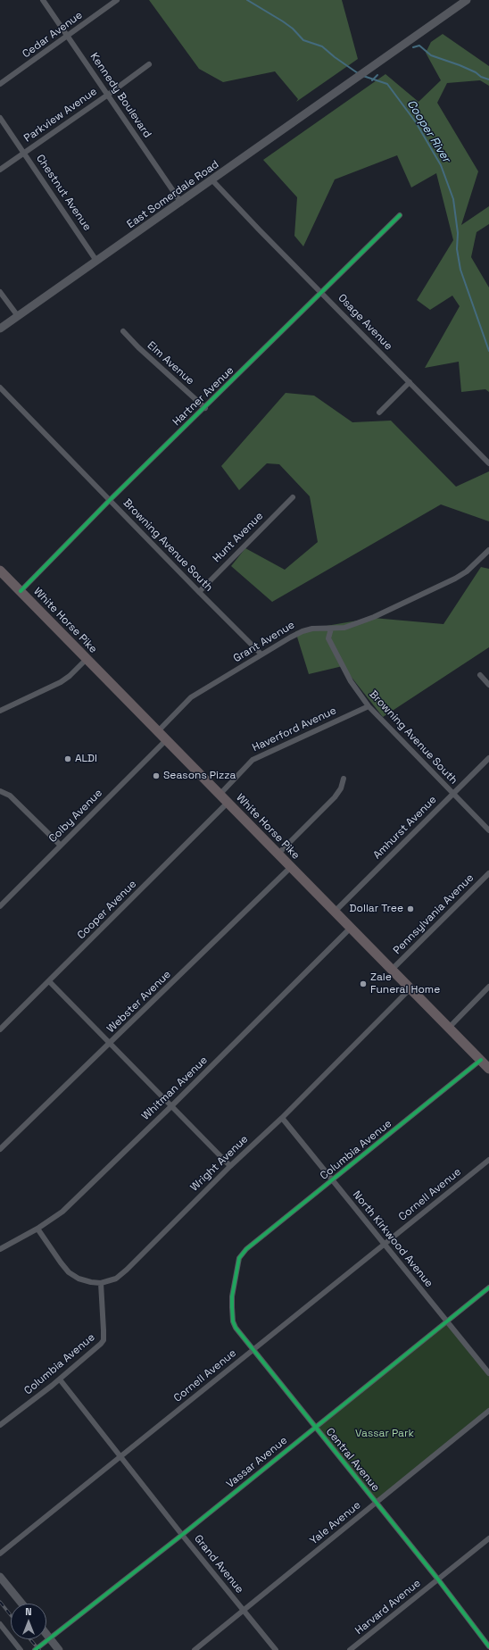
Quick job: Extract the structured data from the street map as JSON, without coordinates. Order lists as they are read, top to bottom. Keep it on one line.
{"streets":{"highway":["White Horse Pike"],"main road":["East Somerdale Road"],"street":["Cedar Avenue","Kennedy Boulevard","Parkview Avenue","Chestnut Avenue","Osage Avenue","Elm Avenue","Hartner Avenue","Hunt Avenue","Browning Avenue South","Grant Avenue","Haverford Avenue","Colby Avenue","Amhurst Avenue","Cooper Avenue","Pennsylvania Avenue","Webster Avenue","Whitman Avenue","Columbia Avenue","Wright Avenue","Cornell Avenue","North Kirkwood Avenue","Central Avenue","Vassar Avenue","Yale Avenue","Grand Avenue","Harvard Avenue"]},"crossings":[["Cedar Avenue","Kennedy Boulevard"],["Kennedy Boulevard","Parkview Avenue"],["Kennedy Boulevard","East Somerdale Road"],["Parkview Avenue","Chestnut Avenue"],["Chestnut Avenue","East Somerdale Road"],["East Somerdale Road","Osage Avenue"],["Osage Avenue","Hartner Avenue"],["Elm Avenue","Hartner Avenue"],["Hartner Avenue","Browning Avenue South"],["Hartner Avenue","White Horse Pike"],["Hunt Avenue","Browning Avenue South"],["Browning Avenue South","Grant Avenue"],["Browning Avenue South","Haverford Avenue"],["Browning Avenue South","Amhurst Avenue"],["White Horse Pike","Grant Avenue"],["White Horse Pike","Haverford Avenue"],["White Horse Pike","Colby Avenue"],["White Horse Pike","Amhurst Avenue"],["White Horse Pike","Cooper Avenue"],["White Horse Pike","Pennsylvania Avenue"],["White Horse Pike","Webster Avenue"],["White Horse Pike","Whitman Avenue"],["White Horse Pike","Columbia Avenue"],["White Horse Pike","Wright Avenue"],["Whitman Avenue","Wright Avenue"],["Columbia Avenue","Wright Avenue"],["Columbia Avenue","North Kirkwood Avenue"],["Columbia Avenue","Central Avenue"],["Columbia Avenue","Grand Avenue"],["Wright Avenue","North Kirkwood Avenue"],["Cornell Avenue","North Kirkwood Avenue"],["Cornell Avenue","Central Avenue"],["Cornell Avenue","Grand Avenue"],["North Kirkwood Avenue","Vassar Avenue"],["Central Avenue","Vassar Avenue"],["Central Avenue","Yale Avenue"],["Central Avenue","Harvard Avenue"],["Vassar Avenue","Grand Avenue"],["Yale Avenue","Grand Avenue"]],"water":["Cooper River"],"parks":["Vassar Park"],"places":["ALDI","Seasons Pizza","Dollar Tree","Zale Funeral Home"],"north":"top"}
